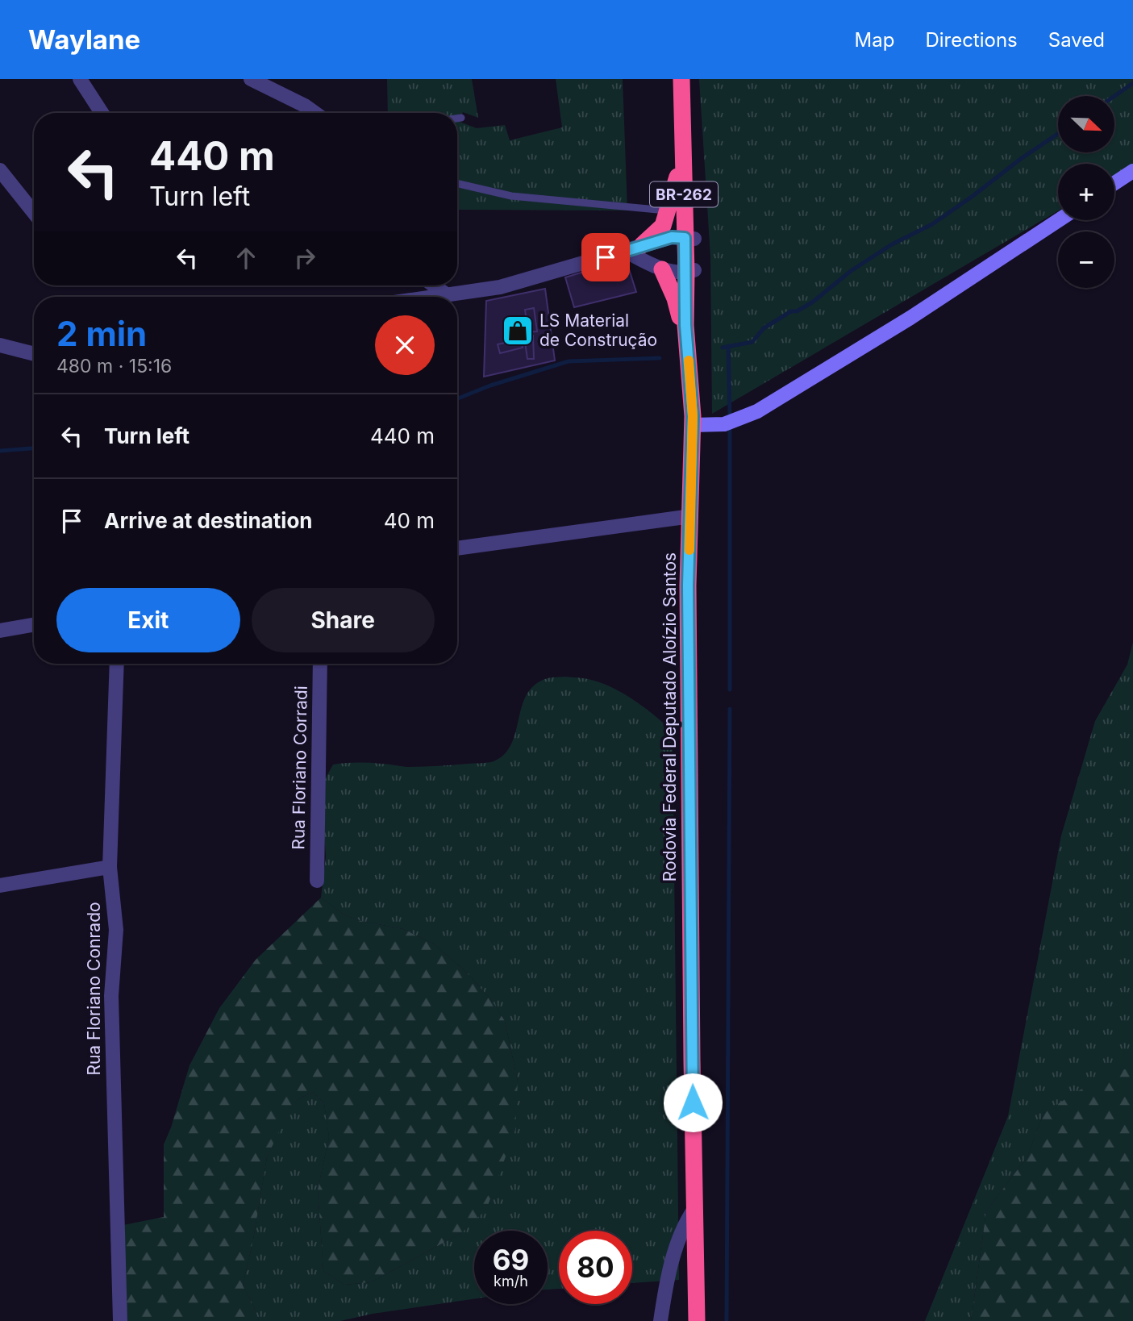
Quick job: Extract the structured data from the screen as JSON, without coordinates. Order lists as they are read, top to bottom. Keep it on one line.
{"streets":{"highway":["BR-262","Rodovia Federal Deputado Aloízio Santos"],"street":["Rua Floriano Corradi","Rua Floriano Conrado"]},"places":{"shop":["LS Material de Construção"]},"north":"bottom right","page":{"header":"Waylane","nav":["Map","Directions","Saved"],"map_buttons":["+","−"],"turn":["440 m","Turn left"],"heading":["2 min","480 m · 15:16"],"list":[{"name":"Turn left","value":"440 m"},{"name":"Arrive at destination","value":"40 m"}],"buttons":["Exit","Share"],"speed":"69 km/h","limit":"80"}}
